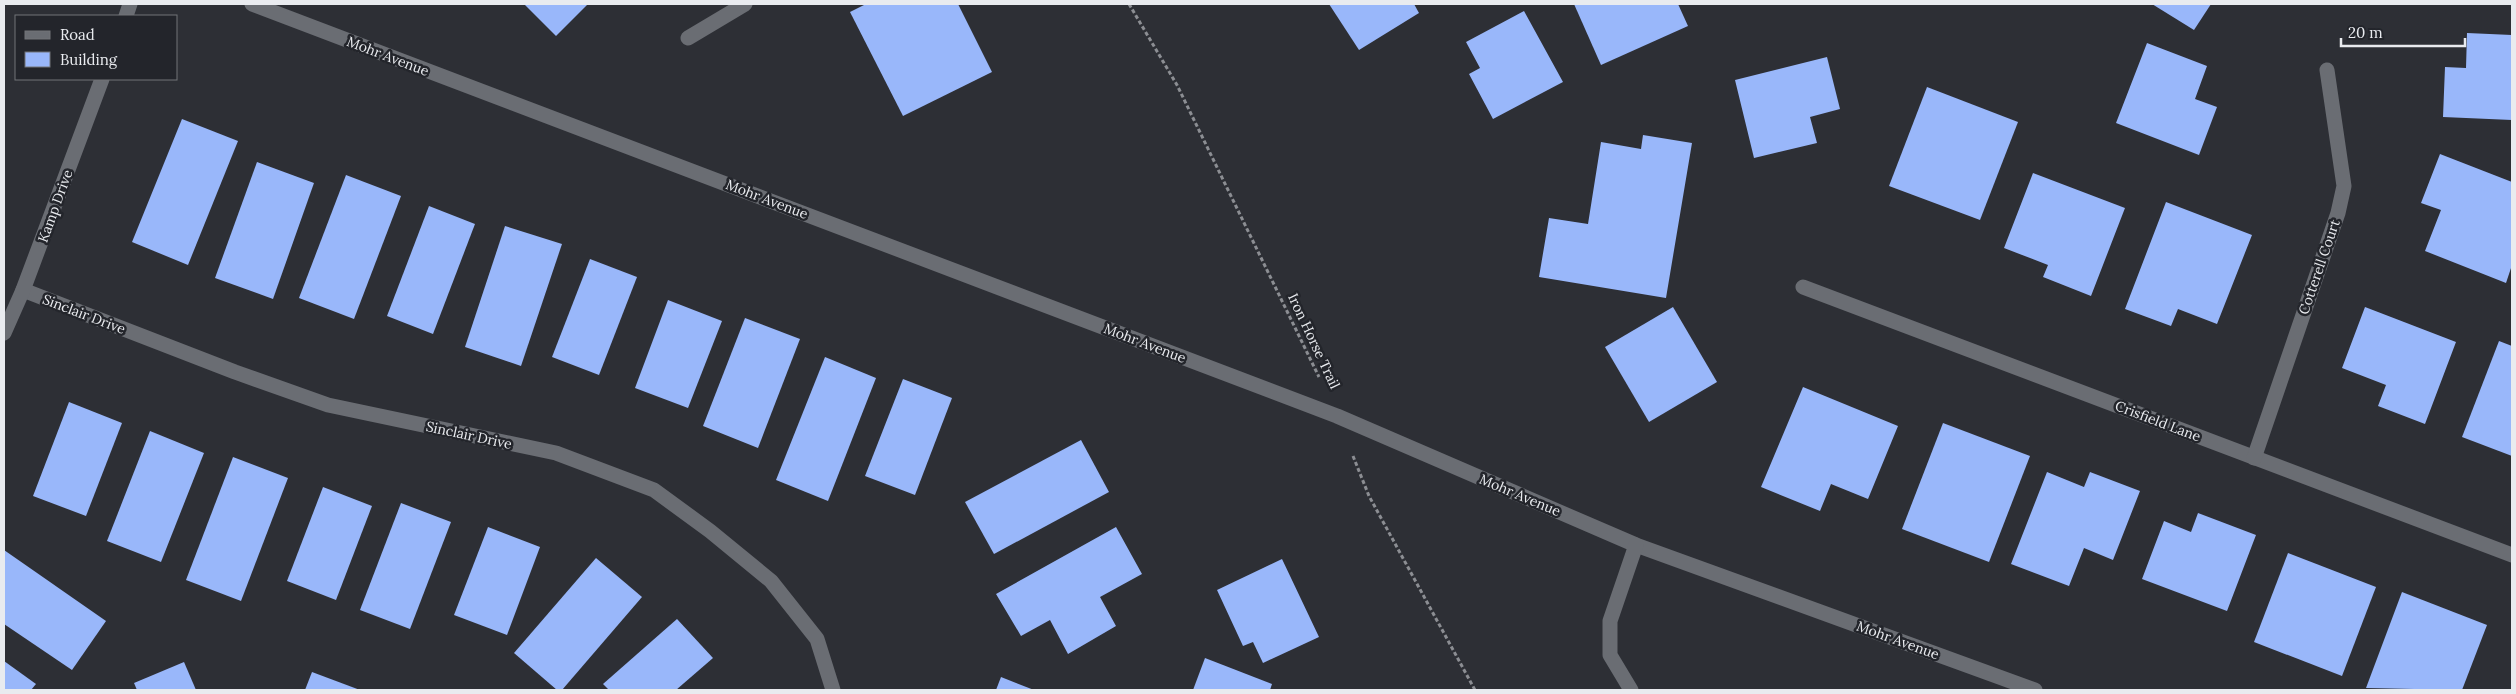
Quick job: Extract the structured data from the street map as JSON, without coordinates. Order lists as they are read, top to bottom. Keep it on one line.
{"streets":{"street":["Mohr Avenue","Kamp Drive","Cotterell Court","Sinclair Drive","Crisfield Lane"],"path":["Iron Horse Trail"]},"crossings":[["Mohr Avenue","Iron Horse Trail"],["Kamp Drive","Sinclair Drive"],["Cotterell Court","Crisfield Lane"]],"legend":["Road","Building"],"scale_bar":"20 m"}
